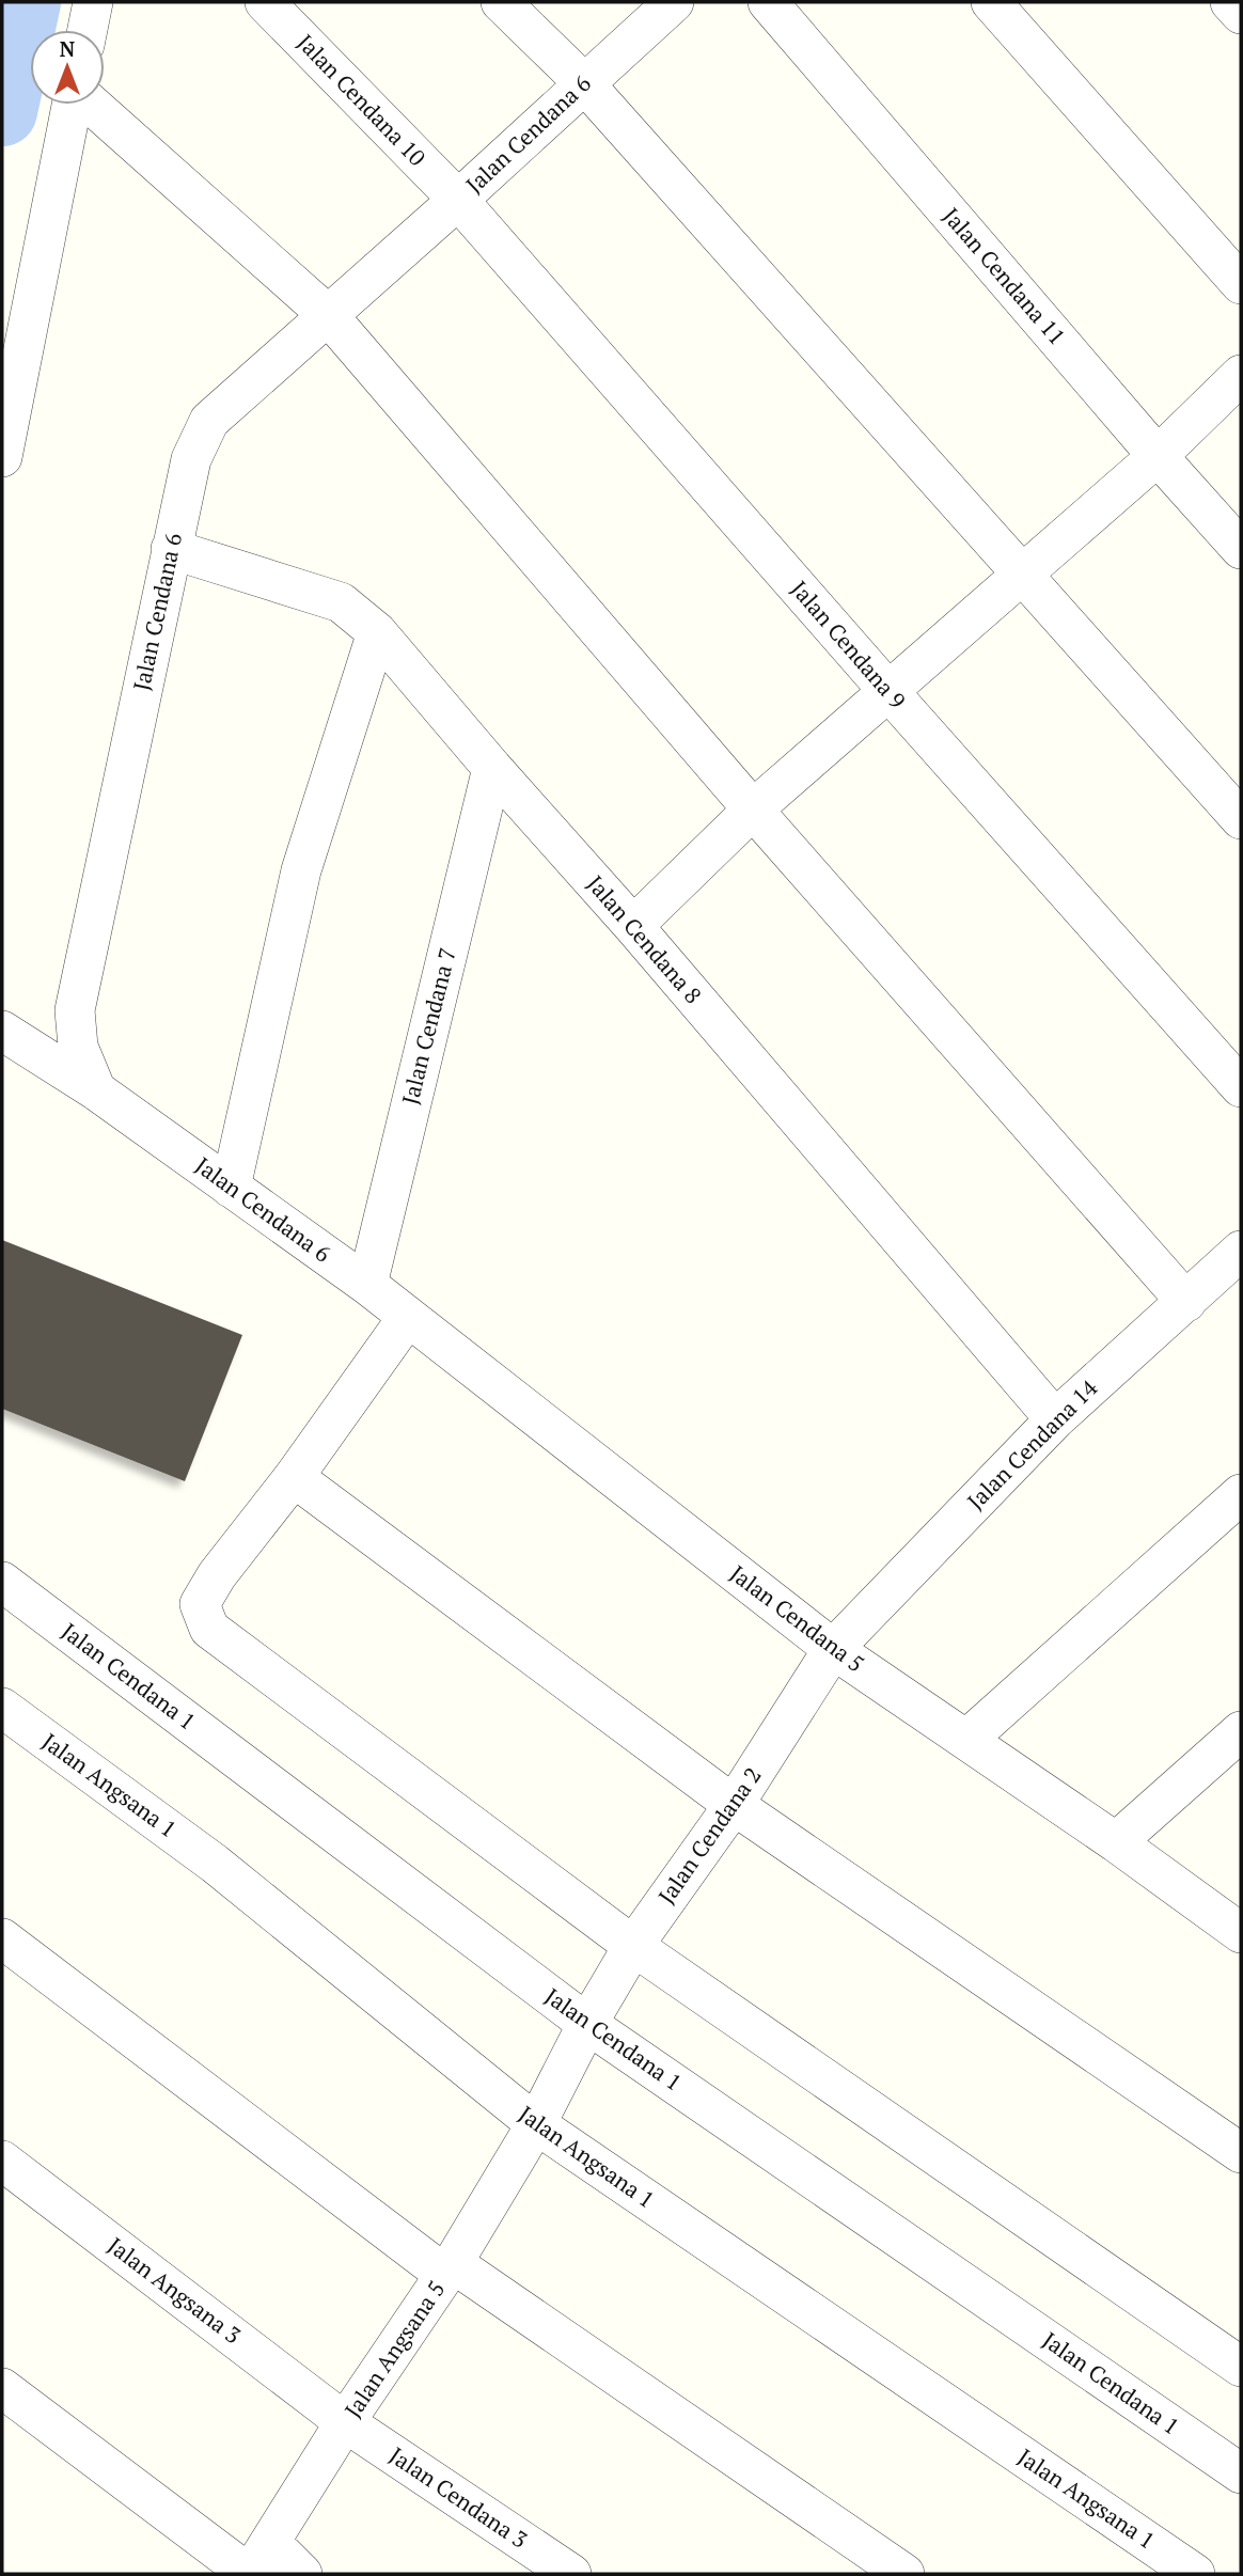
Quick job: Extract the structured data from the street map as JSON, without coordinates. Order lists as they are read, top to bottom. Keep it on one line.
{"streets":{"street":["Jalan Cendana 10","Jalan Cendana 6","Jalan Cendana 11","Jalan Cendana 9","Jalan Cendana 8","Jalan Cendana 7","Jalan Cendana 14","Jalan Cendana 5","Jalan Cendana 1","Jalan Angsana 1","Jalan Cendana 2","Jalan Angsana 3","Jalan Angsana 5","Jalan Cendana 3"]},"crossings":[["Jalan Cendana 10","Jalan Cendana 6"],["Jalan Cendana 10","Jalan Cendana 9"],["Jalan Cendana 6","Jalan Cendana 9"],["Jalan Cendana 6","Jalan Cendana 8"],["Jalan Cendana 6","Jalan Cendana 7"],["Jalan Cendana 6","Jalan Cendana 5"],["Jalan Cendana 8","Jalan Cendana 7"],["Jalan Cendana 8","Jalan Cendana 14"],["Jalan Cendana 7","Jalan Cendana 5"],["Jalan Cendana 14","Jalan Cendana 5"],["Jalan Cendana 14","Jalan Cendana 2"],["Jalan Cendana 5","Jalan Cendana 2"],["Jalan Cendana 1","Jalan Cendana 2"],["Jalan Cendana 1","Jalan Angsana 5"],["Jalan Angsana 1","Jalan Angsana 5"],["Jalan Cendana 2","Jalan Angsana 5"],["Jalan Angsana 3","Jalan Angsana 5"],["Jalan Angsana 3","Jalan Cendana 3"],["Jalan Angsana 5","Jalan Cendana 3"]],"north":"top"}
